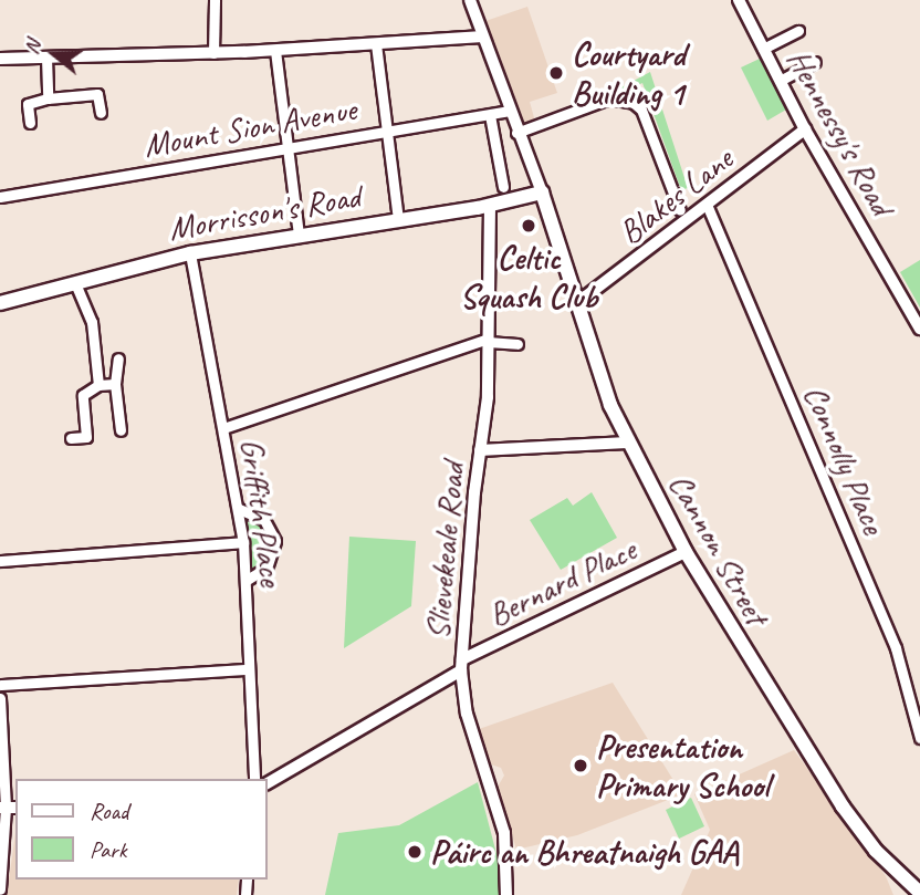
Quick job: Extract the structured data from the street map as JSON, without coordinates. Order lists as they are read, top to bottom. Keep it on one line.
{"streets":{"main road":["Morrisson's Road","Cannon Street"],"street":["Mount Sion Avenue","Hennessy's Road","Blakes Lane","Connolly Place","Griffith Place","Slievekeale Road","Bernard Place"]},"crossings":[["Hennessy's Road","Blakes Lane"],["Blakes Lane","Connolly Place"],["Blakes Lane","Cannon Street"],["Morrisson's Road","Griffith Place"],["Morrisson's Road","Cannon Street"],["Morrisson's Road","Slievekeale Road"],["Cannon Street","Bernard Place"],["Slievekeale Road","Bernard Place"]],"places":["Courtyard Building 1","Celtic Squash Club","Presentation Primary School","Páirc an Bhreatnaigh GAA"],"legend":["Road","Park"],"north":"left"}
